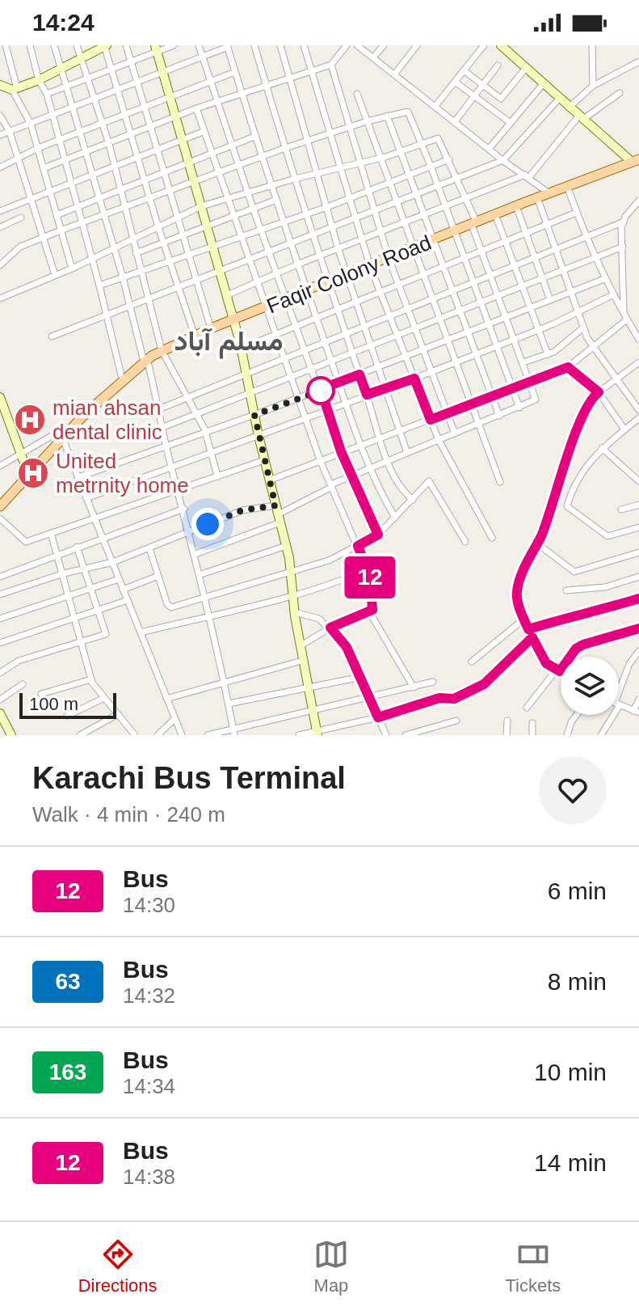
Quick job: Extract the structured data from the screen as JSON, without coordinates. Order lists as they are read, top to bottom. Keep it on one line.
{"streets":{"main road":["Faqir Colony Road"]},"districts":["مسلم آباد"],"places":{"hospital":["mian ahsan dental clinic","United metrnity home"]},"lines":["bus line 12"],"scale_bar":"100 m","page":{"status":"14:24","on_map":"12","scale":"100 m","heading":["Karachi Bus Terminal","Walk · 4 min · 240 m"],"list":[{"mark":"12","name":"Bus","note":"14:30","value":"6 min"},{"mark":"63","name":"Bus","note":"14:32","value":"8 min"},{"mark":"163","name":"Bus","note":"14:34","value":"10 min"},{"mark":"12","name":"Bus","note":"14:38","value":"14 min"}],"tabs":["Directions","Map","Tickets"]}}
